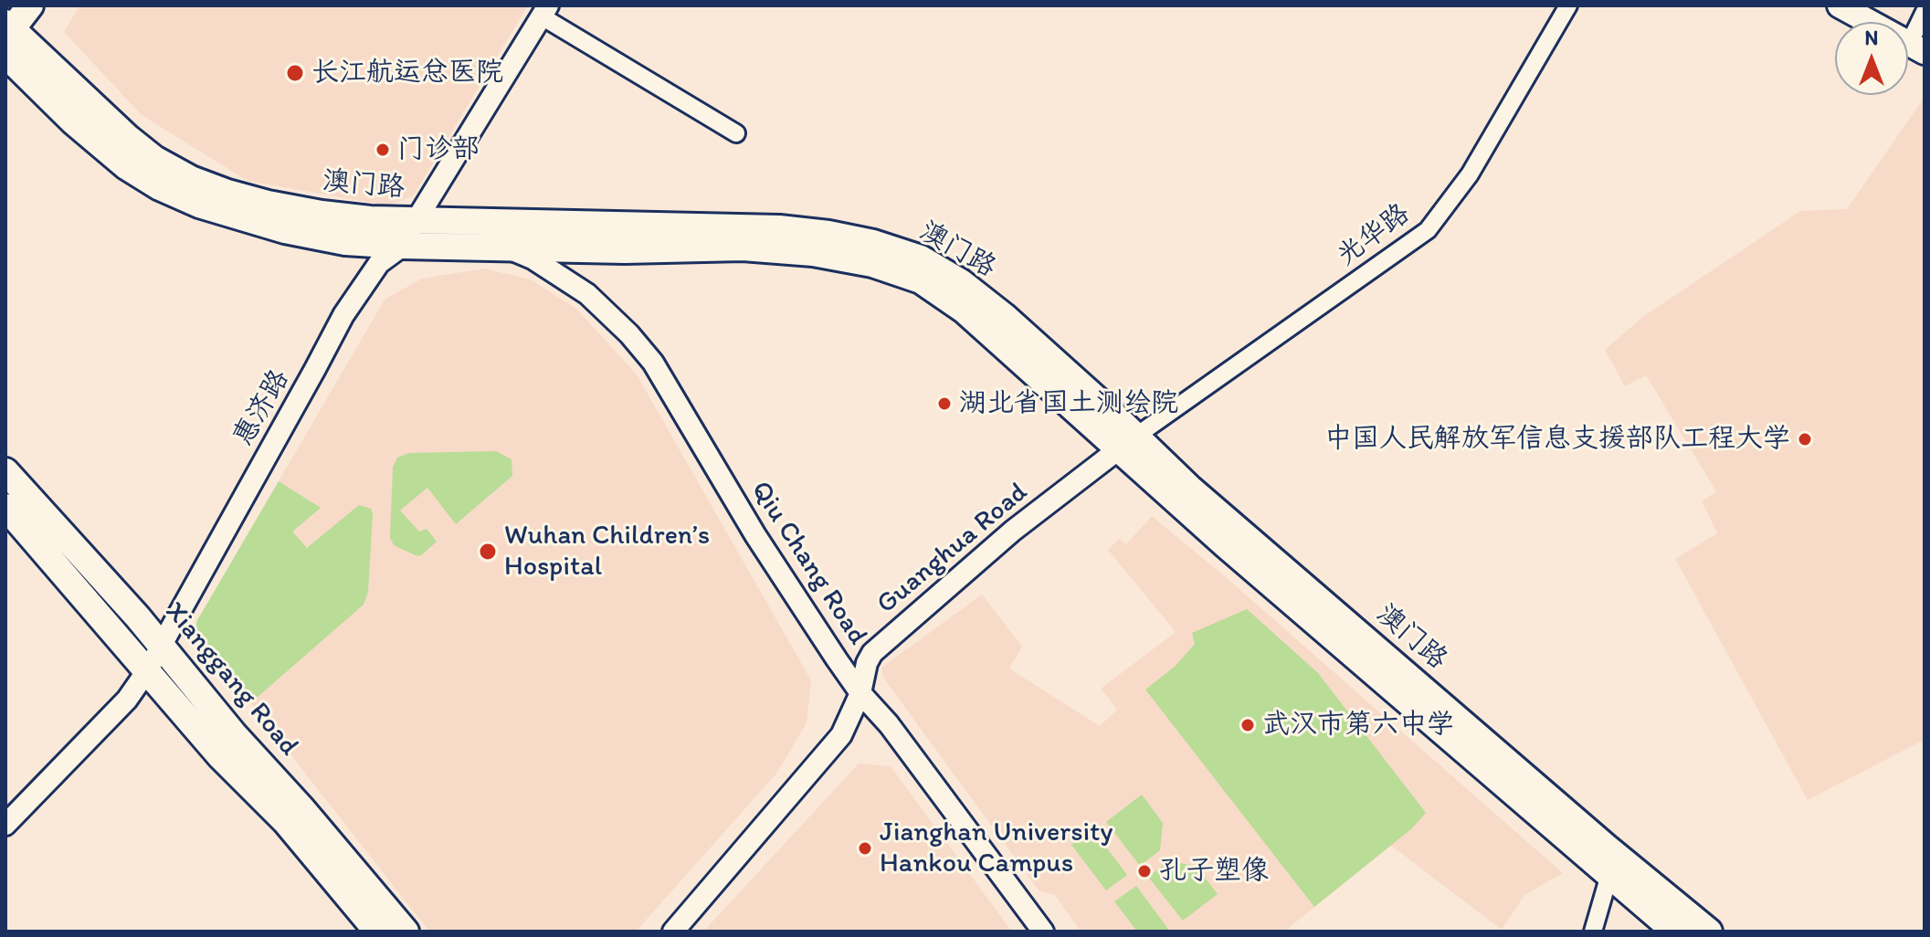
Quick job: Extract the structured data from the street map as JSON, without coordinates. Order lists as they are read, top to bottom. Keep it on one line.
{"streets":{"main road":["澳门路","Xianggang Road"],"street":["光华路","惠济路","Guanghua Road","Qiu Chang Road"]},"crossings":[["澳门路","光华路"],["澳门路","惠济路"],["澳门路","Guanghua Road"],["澳门路","Qiu Chang Road"],["光华路","Guanghua Road"],["惠济路","Xianggang Road"],["Guanghua Road","Qiu Chang Road"]],"places":["长江航运总医院","门诊部","湖北省国土测绘院","中国人民解放军信息支援部队工程大学","Wuhan Children’s Hospital","武汉市第六中学","Jianghan University Hankou Campus","孔子塑像"],"north":"top"}
